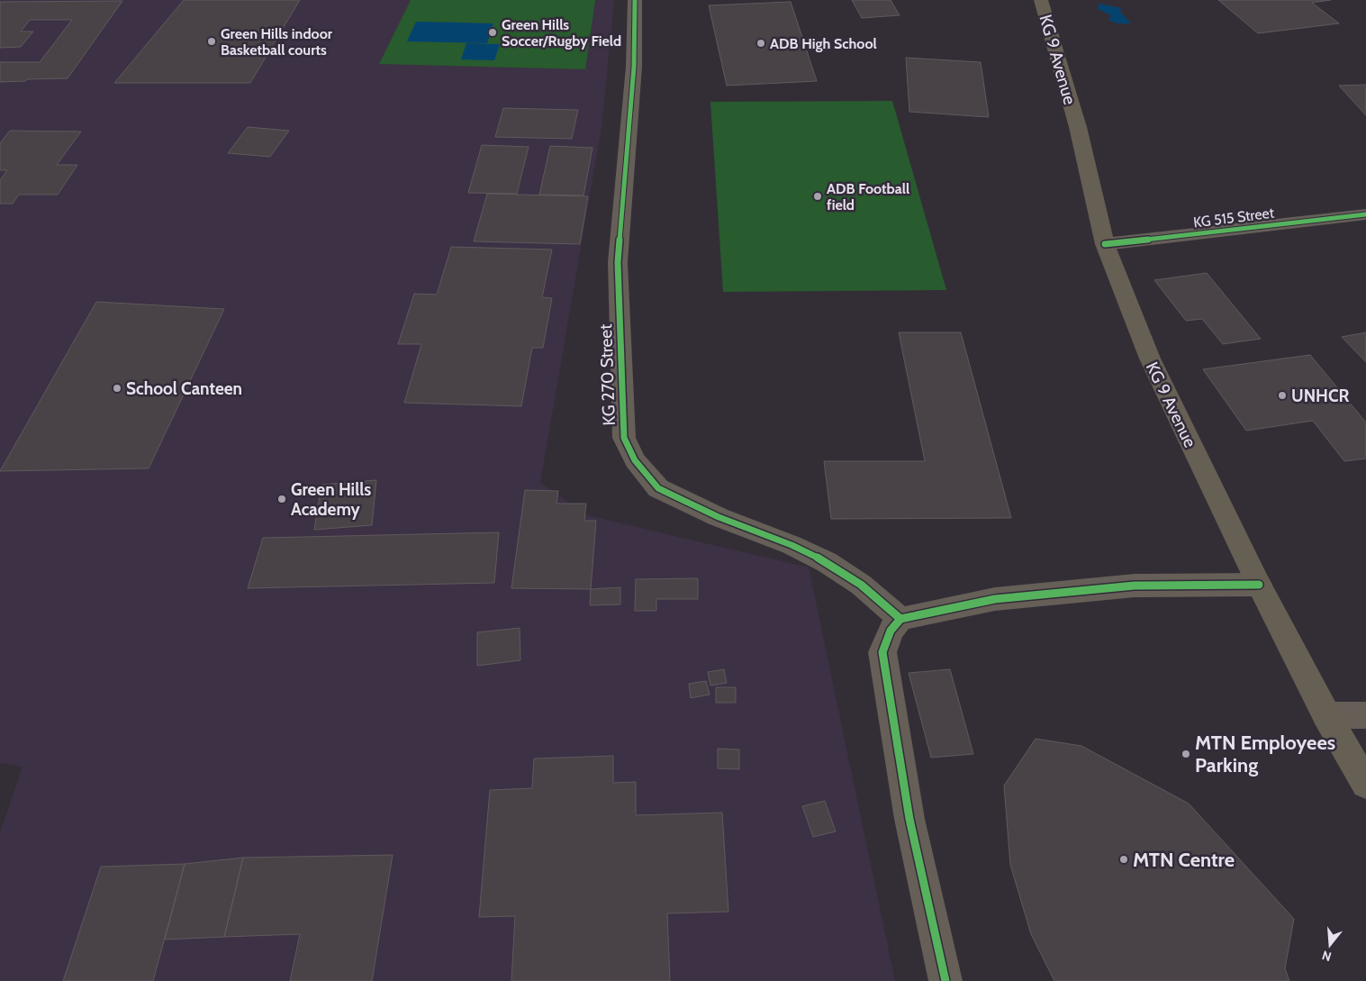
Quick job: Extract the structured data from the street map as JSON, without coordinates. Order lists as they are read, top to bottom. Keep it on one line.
{"streets":{"main road":["KG 9 Avenue"],"street":["KG 515 Street","KG 270 Street"]},"crossings":[["KG 9 Avenue","KG 515 Street"]],"places":["Green Hills Soccer/Rugby Field","Green Hills indoor Basketball courts","ADB High School","ADB Football field","School Canteen","UNHCR","Green Hills Academy","MTN Employees Parking","MTN Centre"],"north":"bottom"}
